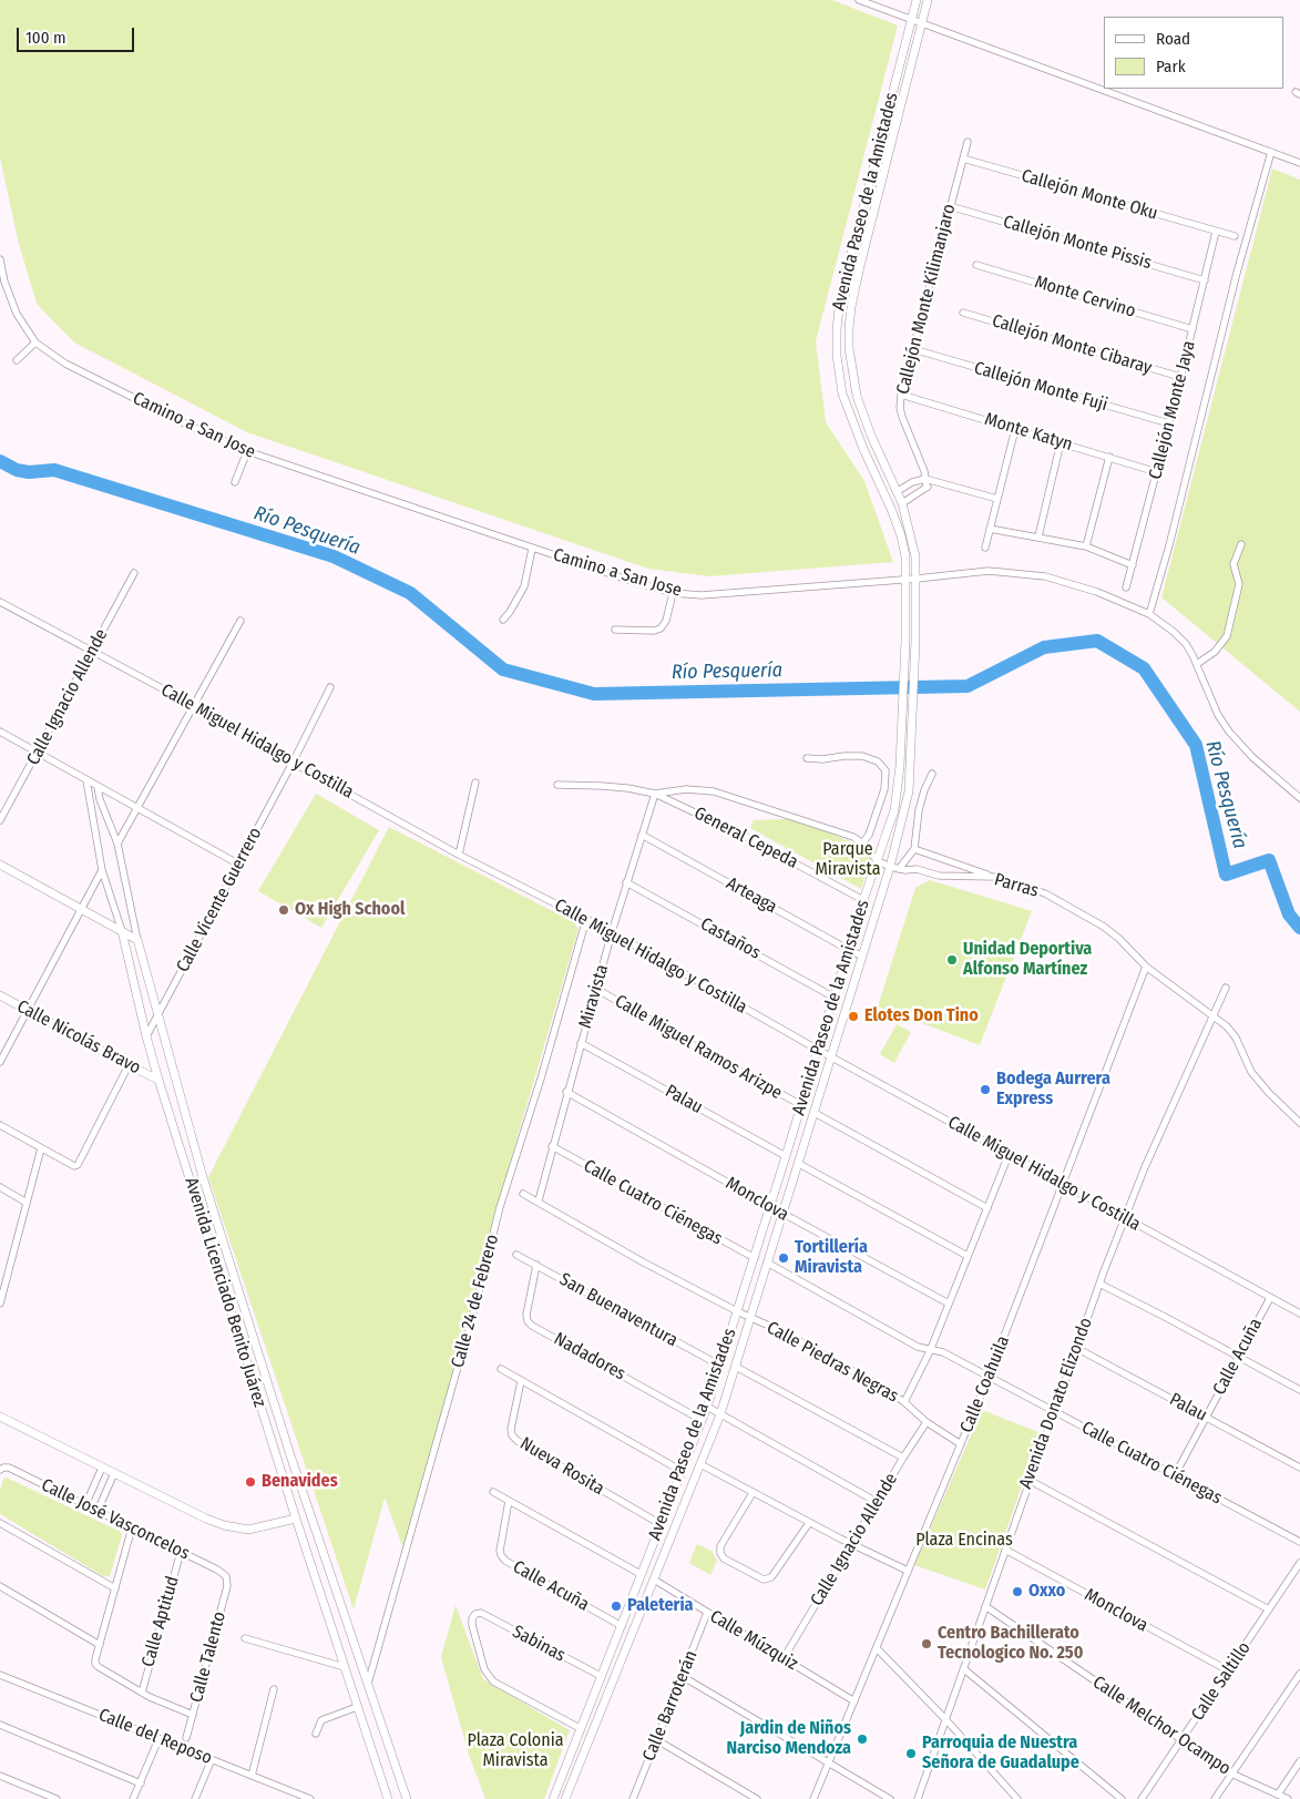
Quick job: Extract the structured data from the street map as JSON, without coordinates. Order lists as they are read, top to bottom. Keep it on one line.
{"streets":{"street":["Callejón Monte Oku","Avenida Paseo de la Amistades","Callejón Monte Pissis","Monte Cervino","Callejón Monte Kilimanjaro","Callejón Monte Cibaray","Callejón Monte Fuji","Callejón Monte Jaya","Camino a San Jose","Monte Katyn","Calle Ignacio Allende","Calle Miguel Hidalgo y Costilla","General Cepeda","Parras","Arteaga","Calle Vicente Guerrero","Castaños","Miravista","Calle Nicolás Bravo","Calle Miguel Ramos Arizpe","Palau","Monclova","Calle Cuatro Ciénegas","Avenida Licenciado Benito Juárez","Calle 24 de Febrero","San Buenaventura","Nadadores","Calle Acuña","Calle Piedras Negras","Calle Coahuila","Avenida Donato Elizondo","Nueva Rosita","Calle José Vasconcelos","Calle Aptitud","Calle Múzquiz","Sabinas","Calle Talento","Calle Saltillo","Calle Barroterán","Calle Melchor Ocampo","Calle del Reposo"]},"crossings":[["Callejón Monte Oku","Callejón Monte Kilimanjaro"],["Callejón Monte Oku","Callejón Monte Jaya"],["Avenida Paseo de la Amistades","Camino a San Jose"],["Avenida Paseo de la Amistades","Calle Miguel Hidalgo y Costilla"],["Avenida Paseo de la Amistades","General Cepeda"],["Avenida Paseo de la Amistades","Parras"],["Avenida Paseo de la Amistades","Arteaga"],["Avenida Paseo de la Amistades","Castaños"],["Avenida Paseo de la Amistades","Calle Miguel Ramos Arizpe"],["Avenida Paseo de la Amistades","Palau"],["Avenida Paseo de la Amistades","Monclova"],["Avenida Paseo de la Amistades","Calle Cuatro Ciénegas"],["Avenida Paseo de la Amistades","San Buenaventura"],["Avenida Paseo de la Amistades","Nadadores"],["Avenida Paseo de la Amistades","Calle Acuña"],["Avenida Paseo de la Amistades","Calle Piedras Negras"],["Avenida Paseo de la Amistades","Nueva Rosita"],["Avenida Paseo de la Amistades","Calle Múzquiz"],["Avenida Paseo de la Amistades","Sabinas"],["Callejón Monte Pissis","Callejón Monte Kilimanjaro"],["Callejón Monte Pissis","Callejón Monte Jaya"],["Monte Cervino","Callejón Monte Jaya"],["Callejón Monte Kilimanjaro","Callejón Monte Fuji"],["Callejón Monte Kilimanjaro","Monte Katyn"],["Callejón Monte Cibaray","Callejón Monte Jaya"],["Callejón Monte Fuji","Callejón Monte Jaya"],["Callejón Monte Jaya","Monte Katyn"],["Calle Ignacio Allende","Calle Miguel Hidalgo y Costilla"],["Calle Ignacio Allende","Calle Piedras Negras"],["Calle Ignacio Allende","Calle Múzquiz"],["Calle Miguel Hidalgo y Costilla","Calle Vicente Guerrero"],["Calle Miguel Hidalgo y Costilla","Miravista"],["Calle Miguel Hidalgo y Costilla","Calle 24 de Febrero"],["Calle Miguel Hidalgo y Costilla","Calle Acuña"],["Calle Miguel Hidalgo y Costilla","Calle Coahuila"],["Calle Miguel Hidalgo y Costilla","Avenida Donato Elizondo"],["General Cepeda","Parras"],["General Cepeda","Miravista"],["Parras","Miravista"],["Parras","Calle Coahuila"],["Parras","Avenida Donato Elizondo"],["Arteaga","Miravista"],["Calle Vicente Guerrero","Avenida Licenciado Benito Juárez"],["Castaños","Miravista"],["Miravista","Calle Miguel Ramos Arizpe"],["Miravista","Palau"],["Miravista","Monclova"],["Miravista","Calle Cuatro Ciénegas"],["Miravista","Calle Piedras Negras"],["Calle Nicolás Bravo","Avenida Licenciado Benito Juárez"],["Palau","Calle Acuña"],["Palau","Avenida Donato Elizondo"],["Monclova","Avenida Donato Elizondo"],["Monclova","Calle Saltillo"],["Calle Cuatro Ciénegas","Calle Acuña"],["Calle Cuatro Ciénegas","Calle Coahuila"],["Calle Cuatro Ciénegas","Avenida Donato Elizondo"],["Avenida Licenciado Benito Juárez","Calle 24 de Febrero"],["San Buenaventura","Nadadores"],["Calle Piedras Negras","Calle Coahuila"],["Calle Coahuila","Calle Múzquiz"],["Avenida Donato Elizondo","Calle Melchor Ocampo"],["Calle José Vasconcelos","Calle Aptitud"],["Calle José Vasconcelos","Calle Talento"],["Calle Múzquiz","Calle Barroterán"],["Calle Saltillo","Calle Melchor Ocampo"]],"water":["Río Pesquería"],"parks":["Parque Miravista","Plaza Encinas","Plaza Colonia Miravista"],"places":["Ox High School","Unidad Deportiva Alfonso Martínez","Elotes Don Tino","Bodega Aurrera Express","Tortillería Miravista","Benavides","Oxxo","Paleteria","Centro Bachillerato Tecnologico No. 250","Jardin de Niños Narciso Mendoza","Parroquia de Nuestra Señora de Guadalupe"],"legend":["Road","Park"],"scale_bar":"100 m"}
